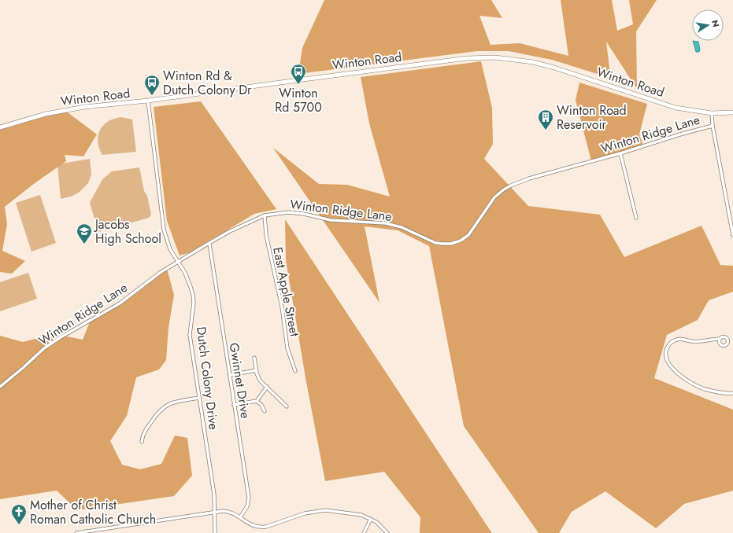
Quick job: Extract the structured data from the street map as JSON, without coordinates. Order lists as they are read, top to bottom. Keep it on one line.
{"streets":{"main road":["Winton Road"],"street":["Winton Ridge Lane","East Apple Street","Dutch Colony Drive","Gwinnet Drive"]},"crossings":[["Winton Road","Dutch Colony Drive"],["Winton Ridge Lane","East Apple Street"],["Winton Ridge Lane","Dutch Colony Drive"],["Winton Ridge Lane","Gwinnet Drive"]],"places":{"bus stop":["Winton Rd 5700","Winton Rd & Dutch Colony Dr"],"building":["Winton Road Reservoir"],"school or university":["Jacobs High School"],"church":["Mother of Christ Roman Catholic Church"]},"north":"right"}
